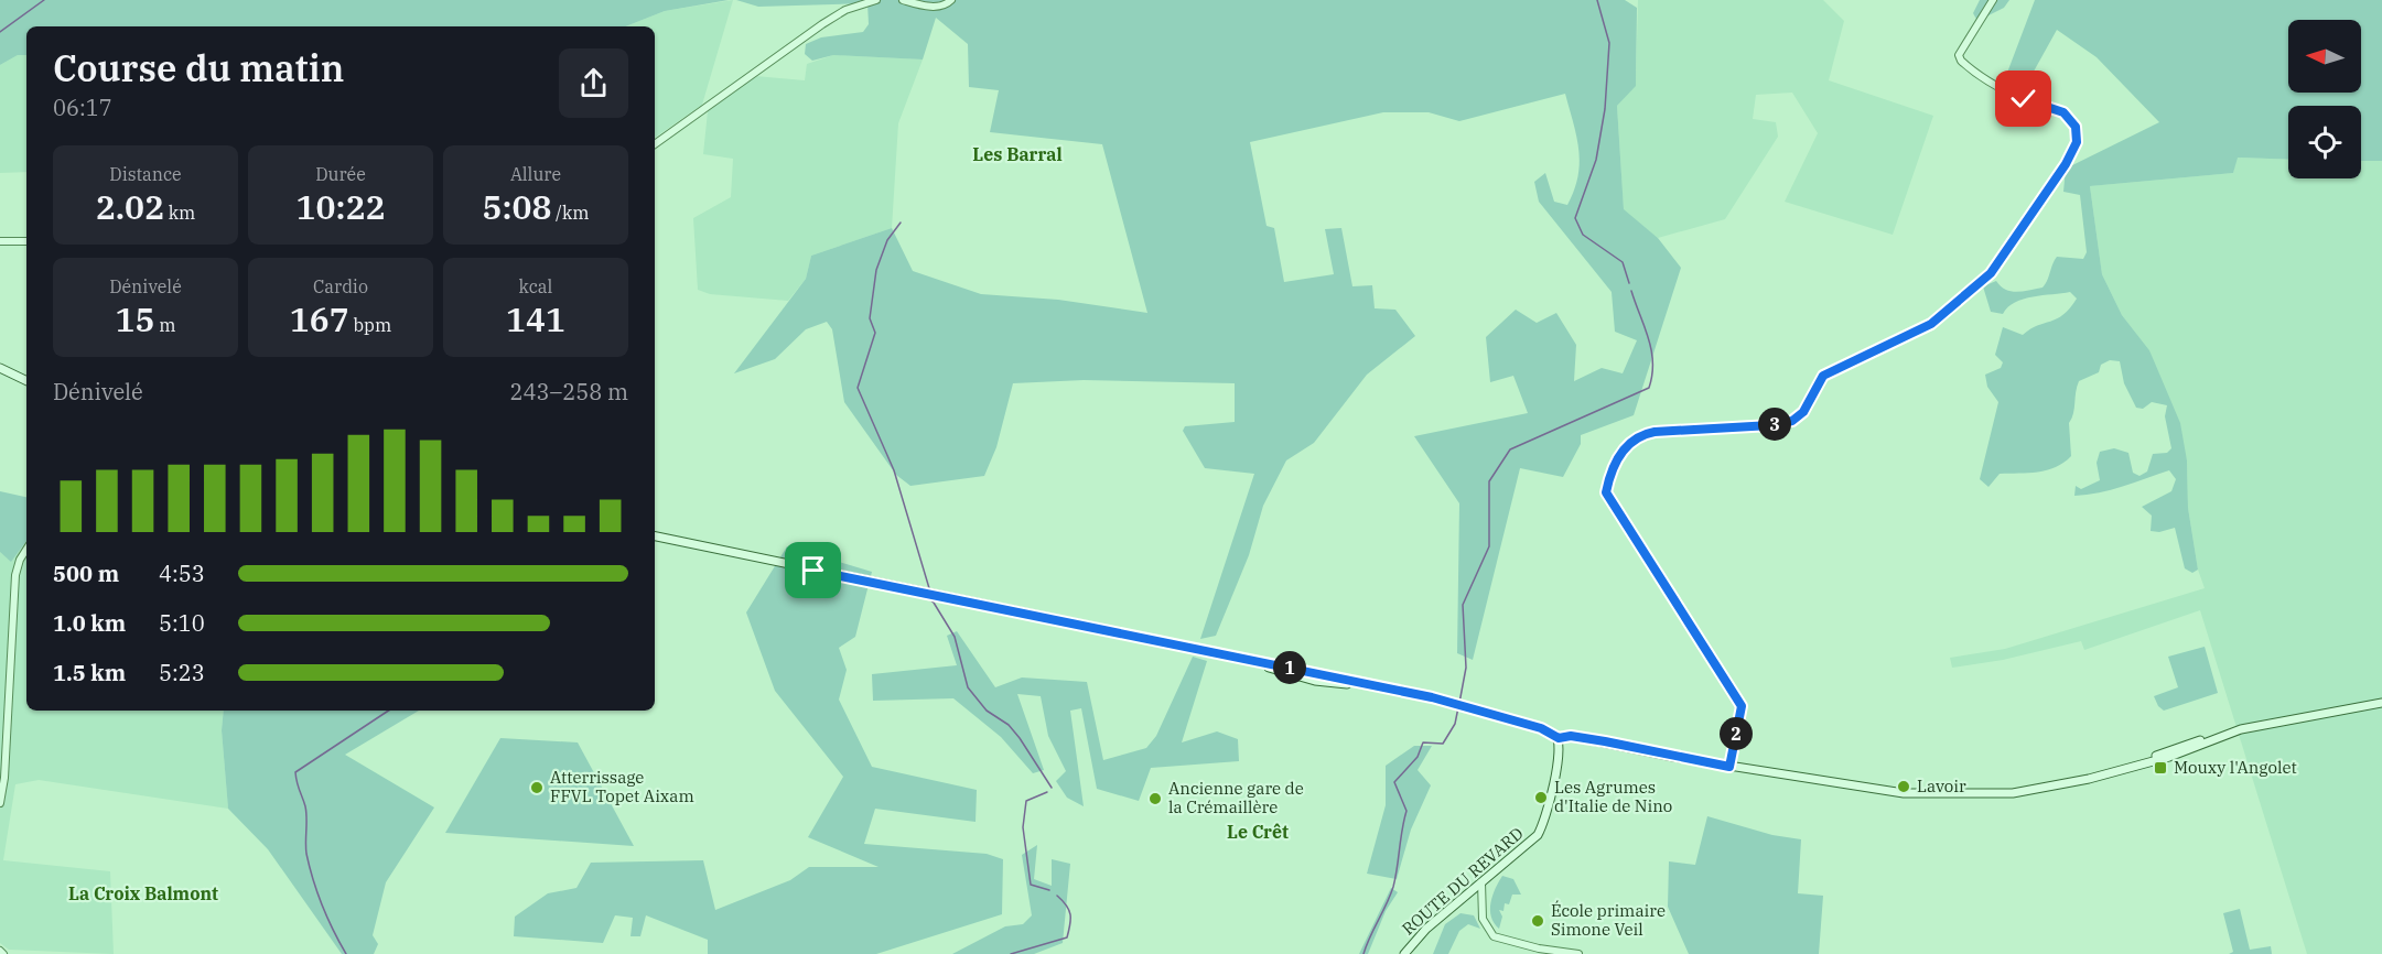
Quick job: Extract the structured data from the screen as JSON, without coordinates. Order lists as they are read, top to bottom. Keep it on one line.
{"streets":{"main road":["ROUTE DU REVARD"]},"districts":["Les Barral","Le Crêt","La Croix Balmont"],"places":{"transit":["Mouxy l'Angolet"],"other":["Lavoir","Atterrissage FFVL Topet Aixam","Les Agrumes d'Italie de Nino","Ancienne gare de la Crémaillère","École primaire Simone Veil"]},"north":"left","page":{"heading":["Course du matin","06:17"],"stats":[["Distance","2.02 km"],["Durée","10:22"],["Allure","5:08 /km"],["Dénivelé","15 m"],["Cardio","167 bpm"],["kcal","141"]],"chart":["Dénivelé","243–258 m"],"pins":["3","1","2"],"list":[{"name":"500 m","note":"4:53"},{"name":"1.0 km","note":"5:10"},{"name":"1.5 km","note":"5:23"}]}}
